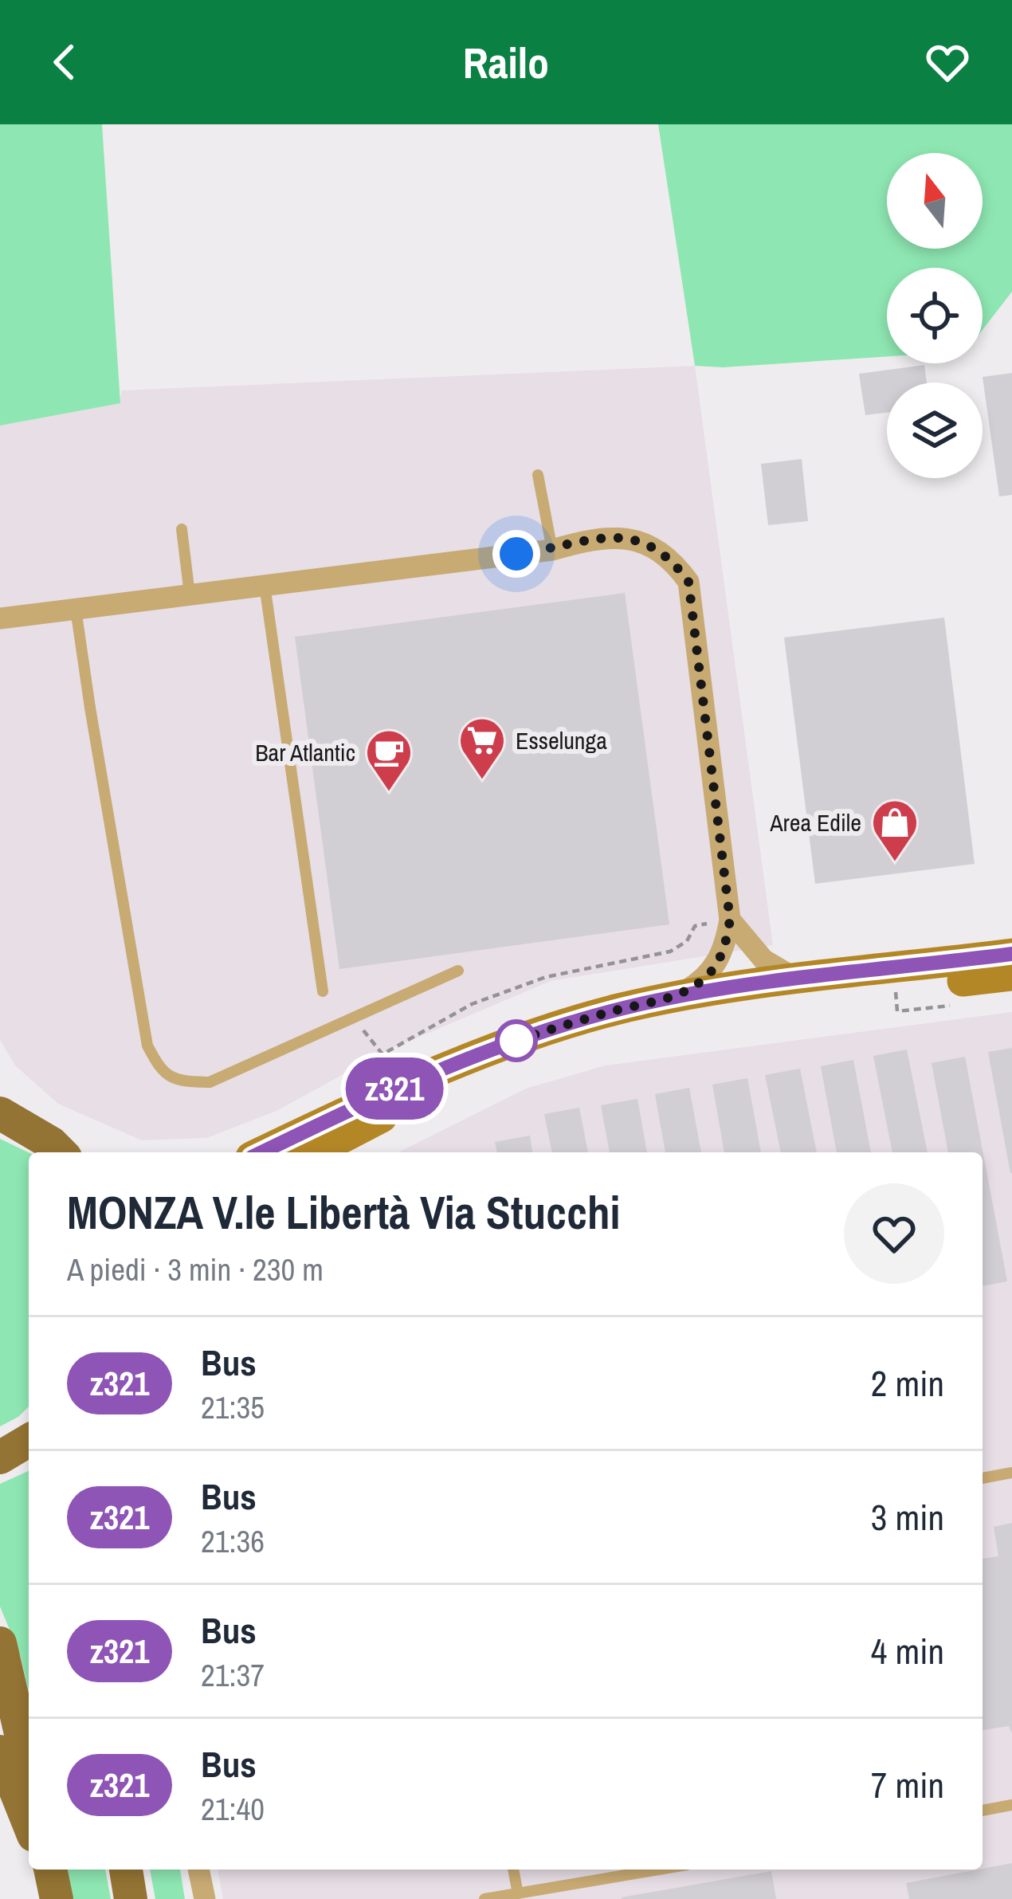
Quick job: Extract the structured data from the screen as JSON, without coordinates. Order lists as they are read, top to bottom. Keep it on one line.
{"places":{"supermarket":["Esselunga"],"cafe":["Bar Atlantic"],"shop":["Area Edile"]},"lines":["bus line z321"],"north":"top","page":{"header":"Railo","on_map":"z321","heading":["MONZA V.le Libertà Via Stucchi","A piedi · 3 min · 230 m"],"list":[{"mark":"z321","name":"Bus","note":"21:35","value":"2 min"},{"mark":"z321","name":"Bus","note":"21:36","value":"3 min"},{"mark":"z321","name":"Bus","note":"21:37","value":"4 min"},{"mark":"z321","name":"Bus","note":"21:40","value":"7 min"}]}}
